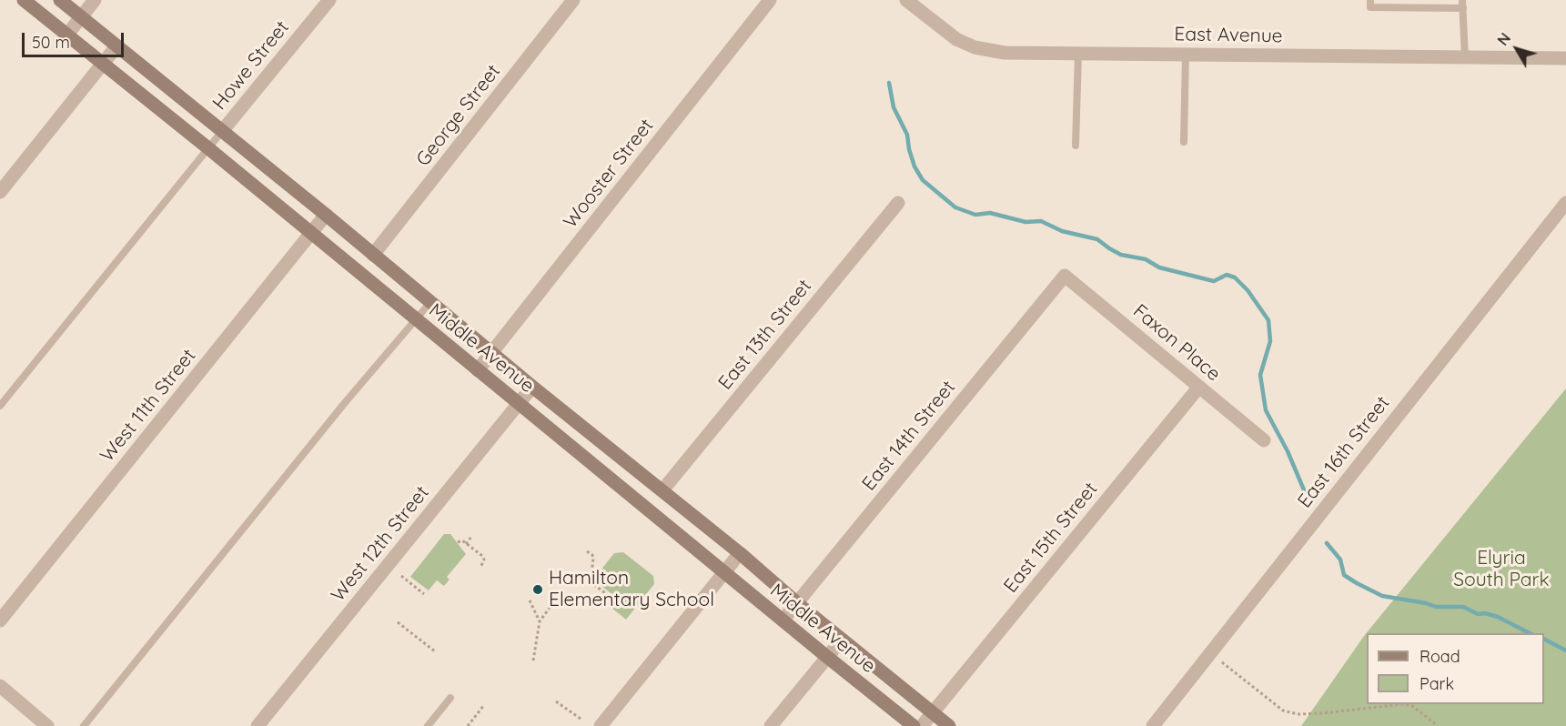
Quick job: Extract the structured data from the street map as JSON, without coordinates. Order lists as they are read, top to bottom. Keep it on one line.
{"streets":{"main road":["Middle Avenue"],"street":["East Avenue","Howe Street","George Street","Wooster Street","East 13th Street","Faxon Place","West 11th Street","East 14th Street","East 16th Street","East 15th Street","West 12th Street"]},"crossings":[["Howe Street","Middle Avenue"],["George Street","Middle Avenue"],["Wooster Street","Middle Avenue"],["East 13th Street","Middle Avenue"],["Faxon Place","East 14th Street"],["Faxon Place","East 15th Street"],["Middle Avenue","West 11th Street"],["Middle Avenue","East 14th Street"],["Middle Avenue","East 15th Street"],["Middle Avenue","West 12th Street"]],"parks":["Elyria South Park"],"places":["Hamilton Elementary School"],"legend":["Road","Park"],"scale_bar":"50 m","north":"top left"}
